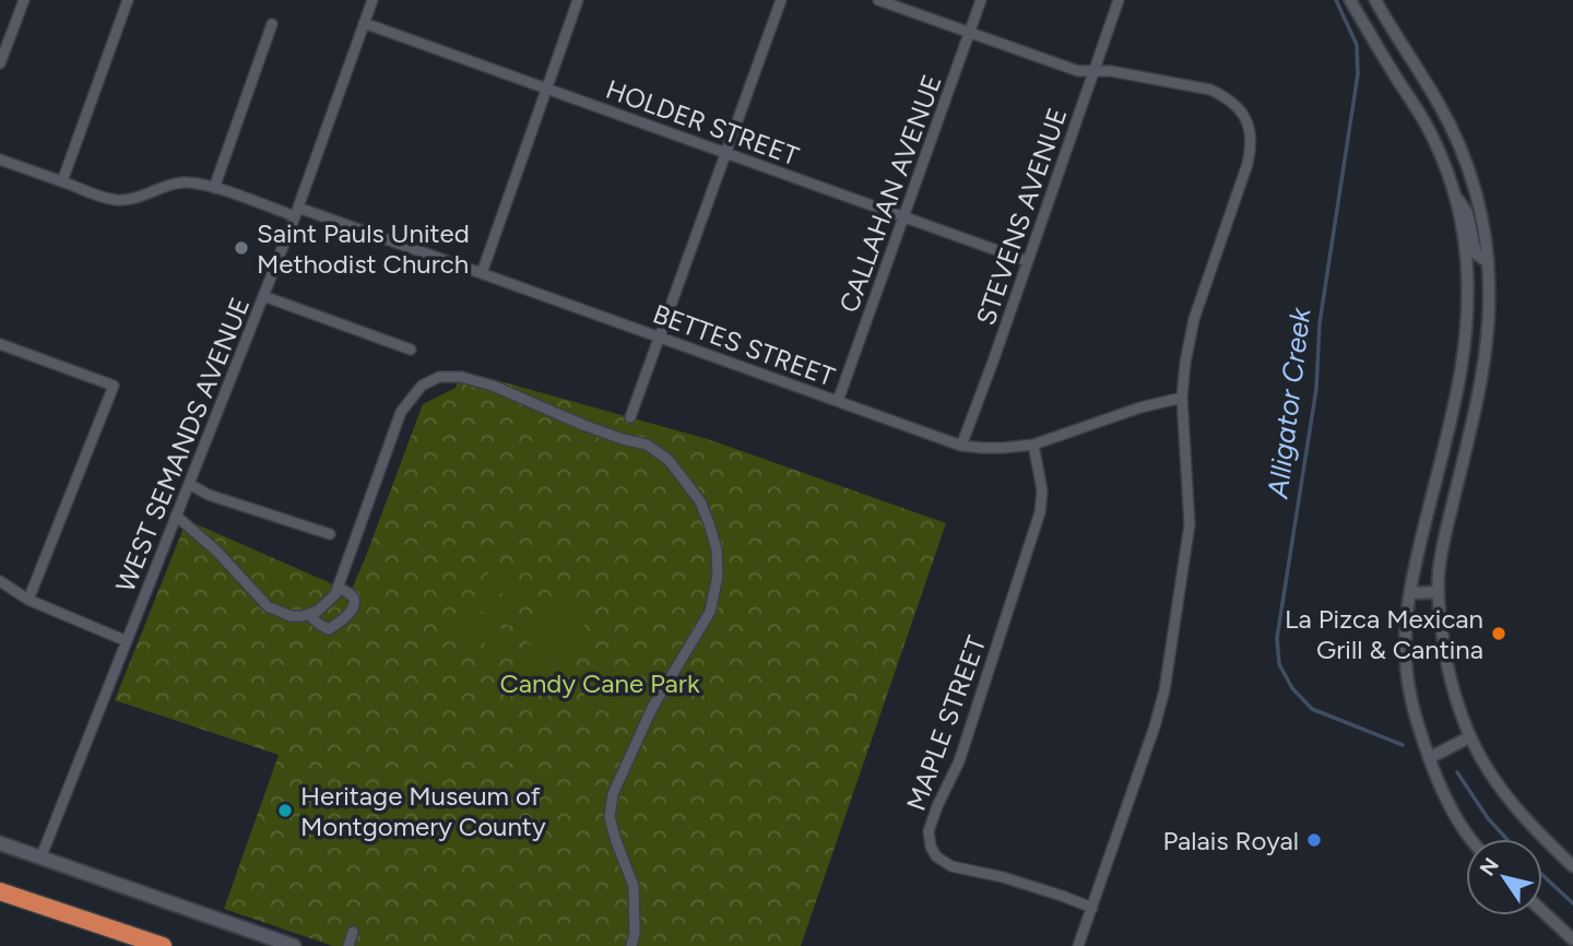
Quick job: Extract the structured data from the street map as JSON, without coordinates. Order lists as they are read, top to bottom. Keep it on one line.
{"streets":{"street":["HOLDER STREET","CALLAHAN AVENUE","STEVENS AVENUE","BETTES STREET","WEST SEMANDS AVENUE","MAPLE STREET"]},"crossings":[["HOLDER STREET","CALLAHAN AVENUE"],["HOLDER STREET","STEVENS AVENUE"],["HOLDER STREET","WEST SEMANDS AVENUE"],["CALLAHAN AVENUE","BETTES STREET"],["STEVENS AVENUE","BETTES STREET"],["BETTES STREET","WEST SEMANDS AVENUE"],["BETTES STREET","MAPLE STREET"]],"water":["Alligator Creek"],"parks":["Candy Cane Park"],"places":["Saint Pauls United Methodist Church","La Pizca Mexican Grill & Cantina","Heritage Museum of Montgomery County","Palais Royal"],"north":"top left"}
